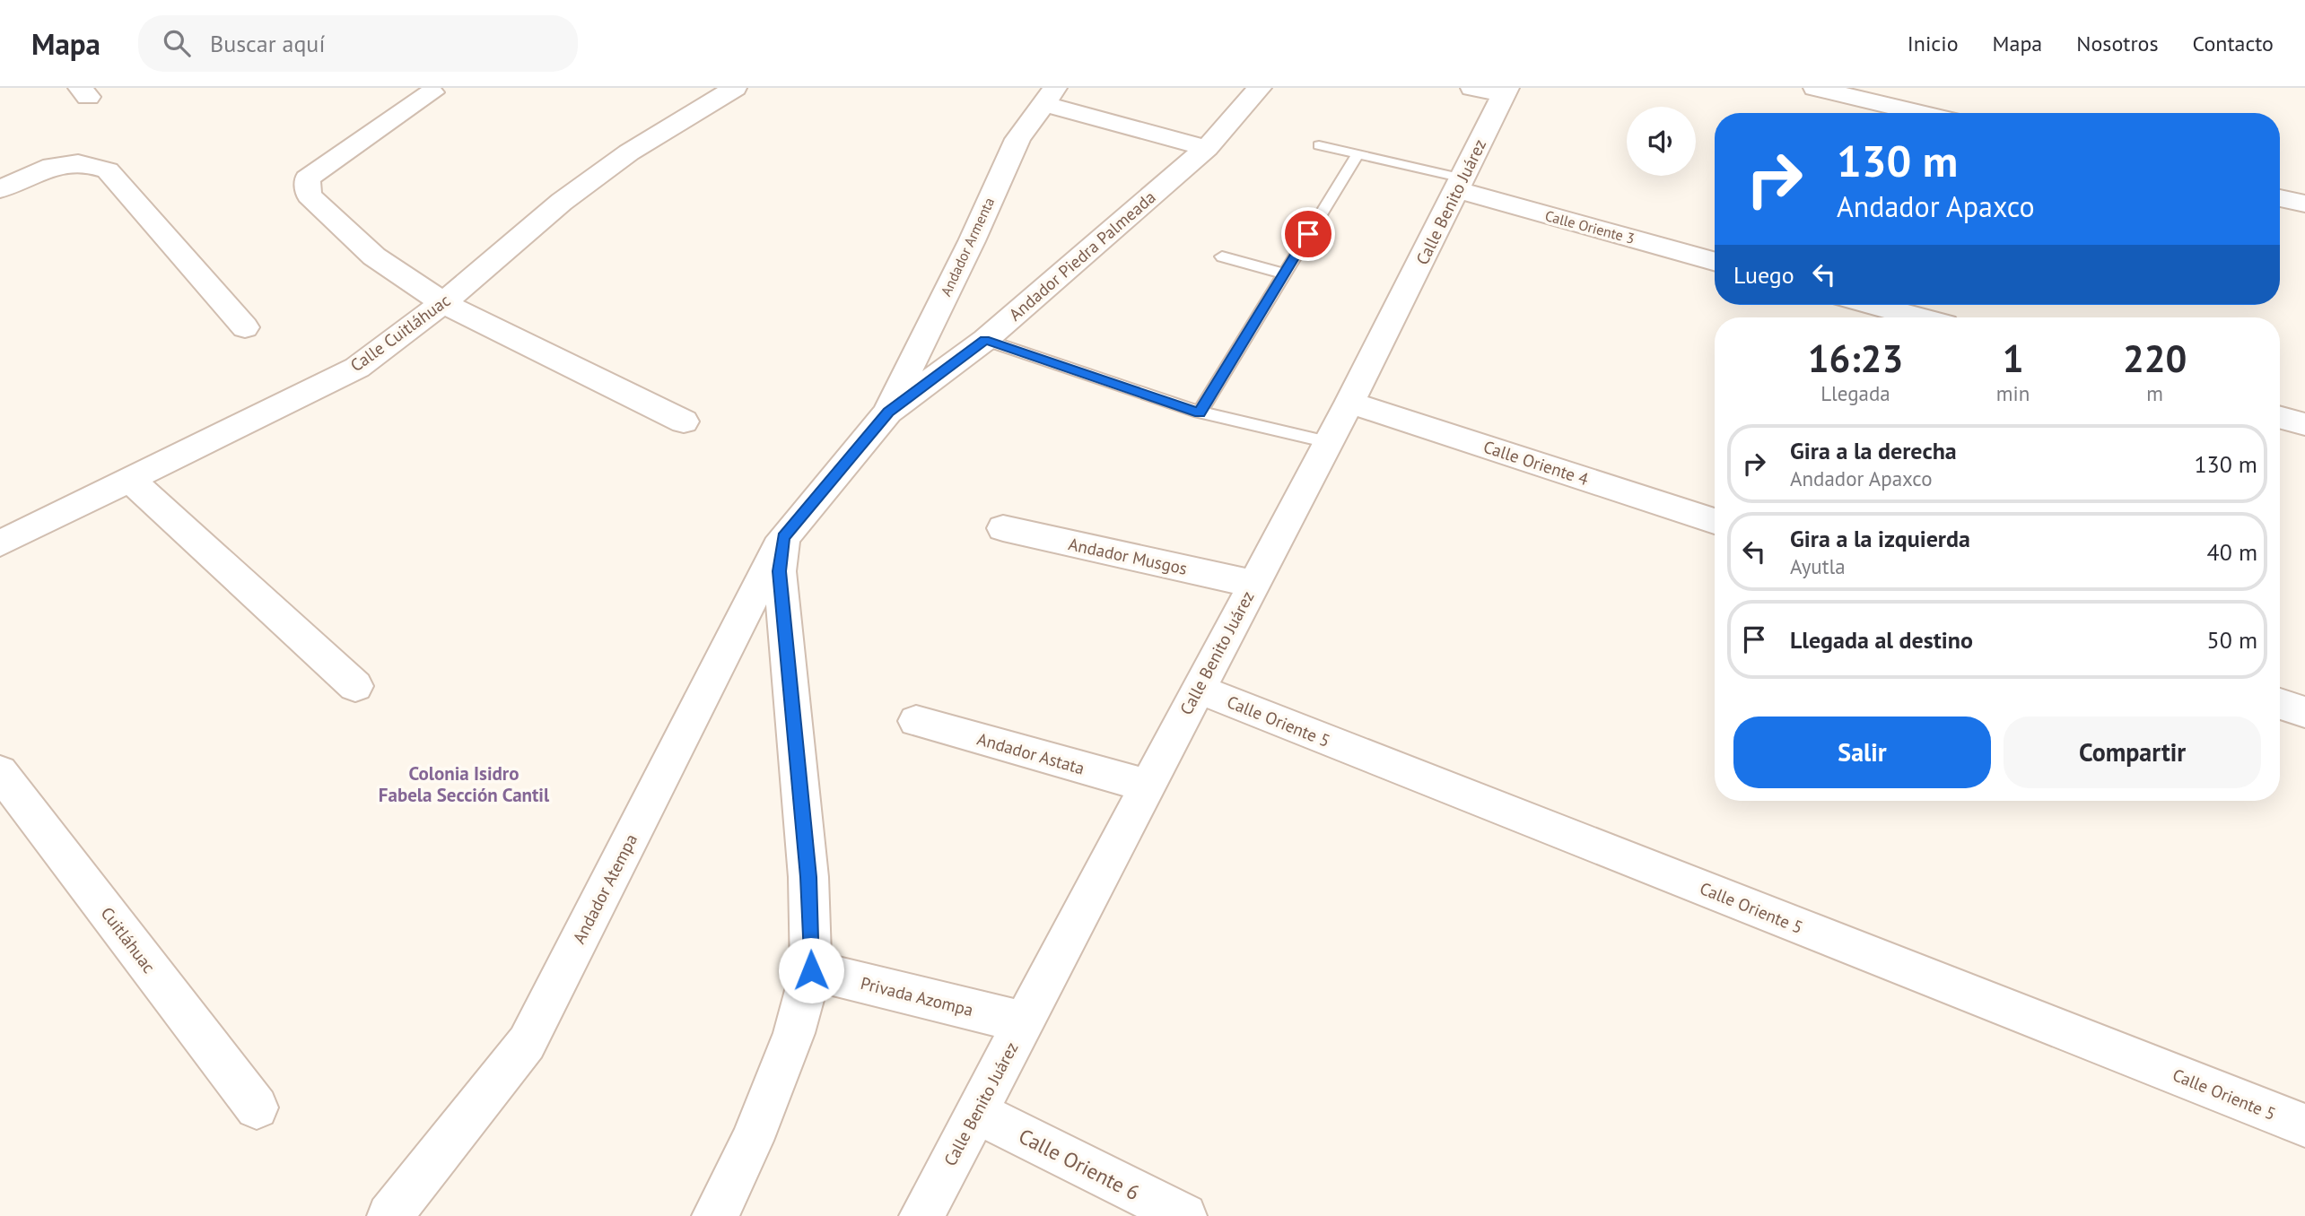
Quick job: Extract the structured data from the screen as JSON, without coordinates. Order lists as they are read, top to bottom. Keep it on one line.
{"streets":{"street":["Calle Benito Juárez","Calle Oriente 3","Andador Armenta","Andador Piedra Palmeada","Calle Cuitláhuac","Calle Oriente 4","Andador Musgos","Calle Oriente 5","Andador Astata","Andador Atempa","Cuitláhuac","Privada Azompa","Calle Oriente 6"]},"crossings":[["Calle Benito Juárez","Calle Oriente 3"],["Calle Benito Juárez","Calle Oriente 4"],["Calle Benito Juárez","Andador Musgos"],["Calle Benito Juárez","Calle Oriente 5"],["Calle Benito Juárez","Andador Astata"],["Calle Benito Juárez","Privada Azompa"],["Calle Benito Juárez","Calle Oriente 6"],["Andador Armenta","Andador Piedra Palmeada"],["Andador Piedra Palmeada","Andador Atempa"]],"districts":["Colonia Isidro Fabela Sección Cantil"],"page":{"header":"Mapa","search":"Buscar aquí","nav":["Inicio","Mapa","Nosotros","Contacto"],"turn":["130 m","Andador Apaxco"],"then":"Luego","eta":["16:23","Llegada","1","min","220","m"],"list":[{"name":"Gira a la derecha","note":"Andador Apaxco","value":"130 m"},{"name":"Gira a la izquierda","note":"Ayutla","value":"40 m"},{"name":"Llegada al destino","value":"50 m"}],"buttons":["Salir","Compartir"]}}
